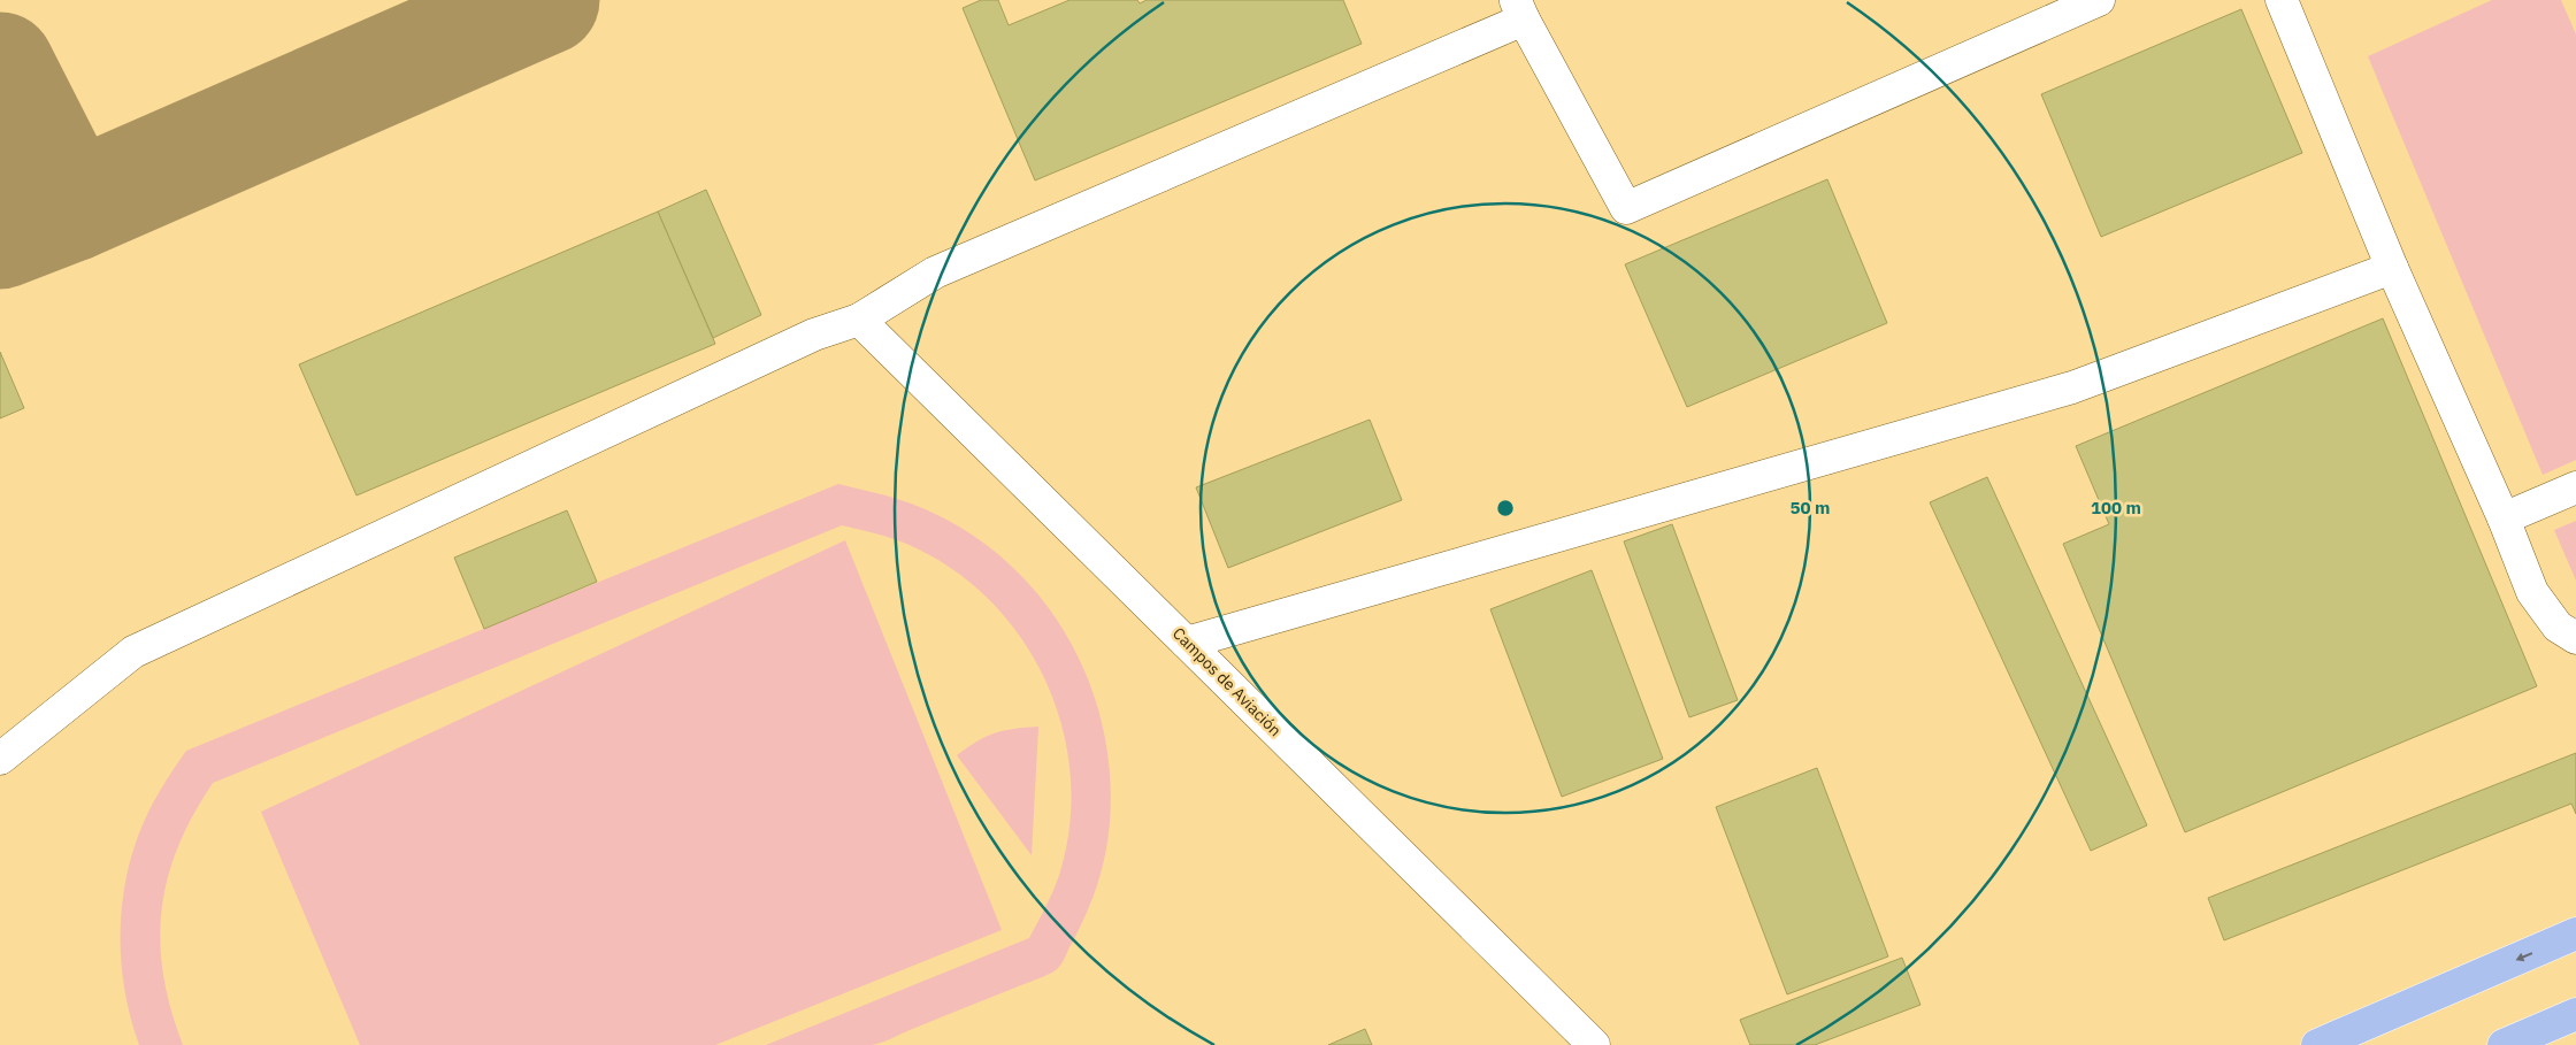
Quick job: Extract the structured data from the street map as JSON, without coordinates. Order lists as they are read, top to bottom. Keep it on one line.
{"streets":{"lane":["Campos de Aviación"]},"rings":["50 m","100 m"]}
